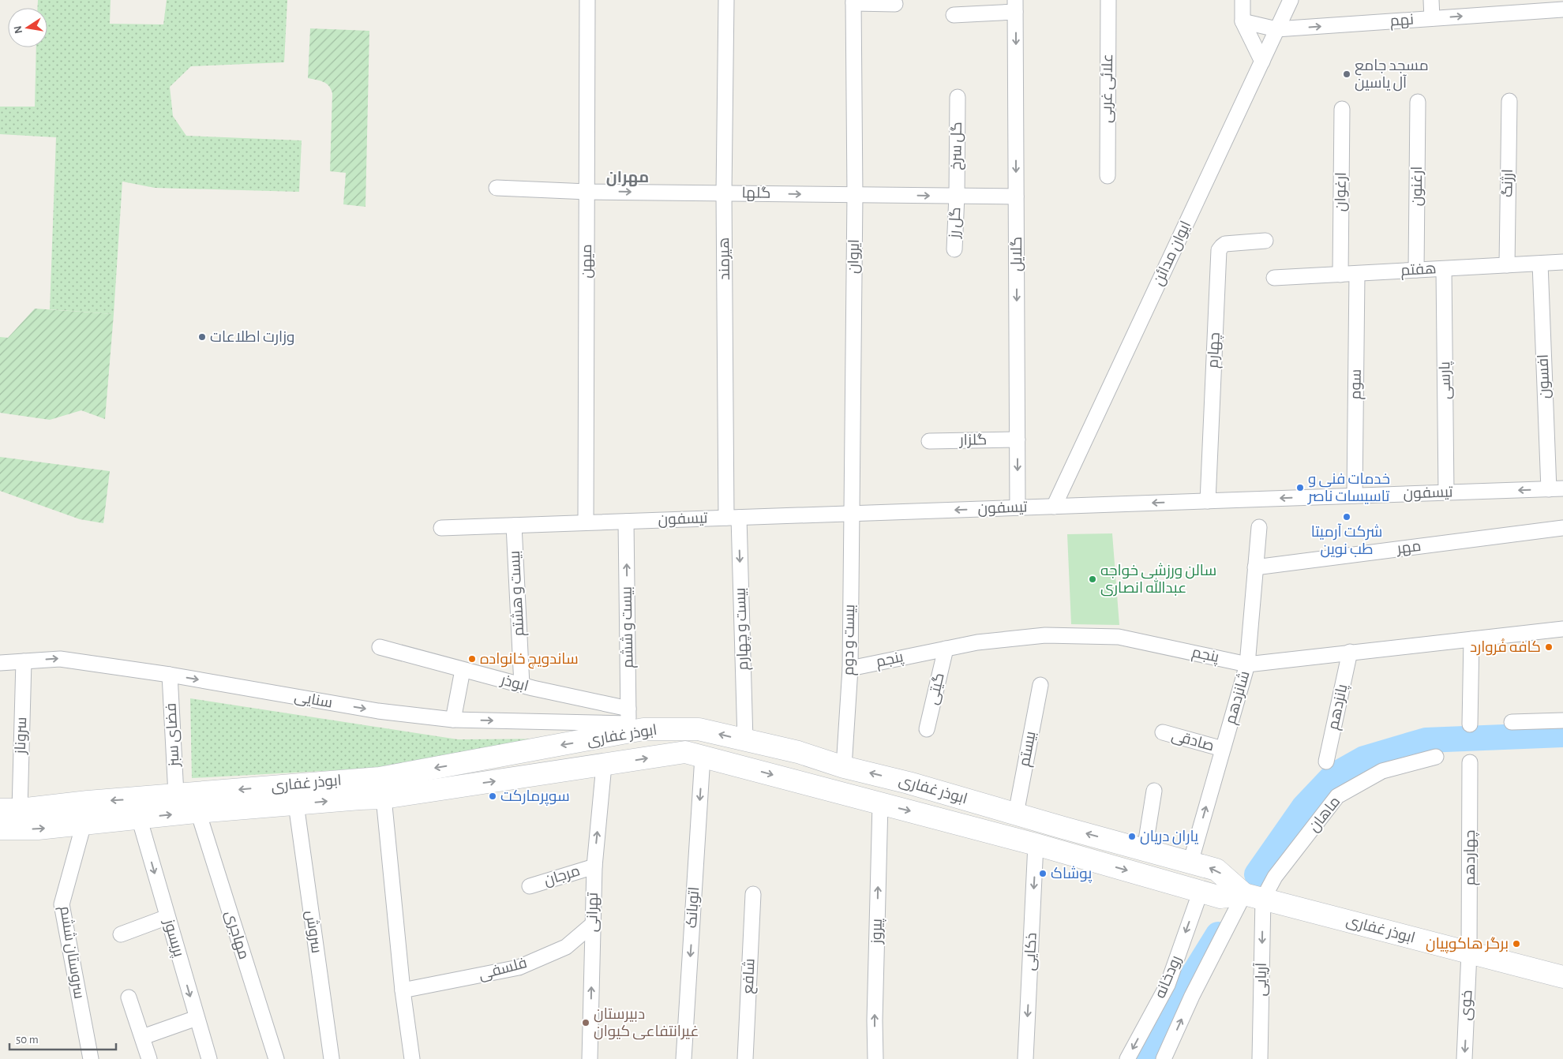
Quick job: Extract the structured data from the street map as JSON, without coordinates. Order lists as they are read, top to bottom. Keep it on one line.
{"streets":{"main road":["ابوذر غفاری"],"street":["نهم","علائی غربی","گل سرخ","ارژنگ","ارغنون","ارغوان","گلها","گل رز","ایوان مدائن","گلایل","ایروان","هیرمند","میهن","هفتم","چهارم","افسون","پارسی","سوم","گلزار","تیسفون","مهر","بیست و هشتم","بیست و ششم","بیست و چهارم","بیست و دوم","پنجم","ابوذر","گیتی","شانزدهم","سنایی","پانزدهم","فضای سبز","سروناز","صادقی","بیستم","ماهان","چهاردهم","مرجان","اتوبانک","تهرانی","پیروز","سروش","مهاجری","پریسوز","ذکایی","سروستان ششم","فلسفی","شافع","رودخانه","آریایی","خوی"]},"crossings":[["نهم","ایوان مدائن"],["گل سرخ","گلها"],["گل سرخ","گل رز"],["ارژنگ","هفتم"],["ارغنون","هفتم"],["ارغوان","هفتم"],["گلها","گل رز"],["گلها","گلایل"],["گلها","ایروان"],["گلها","هیرمند"],["گلها","میهن"],["ایوان مدائن","تیسفون"],["گلایل","گلزار"],["گلایل","تیسفون"],["ایروان","تیسفون"],["ایروان","بیست و دوم"],["هیرمند","تیسفون"],["هیرمند","بیست و چهارم"],["میهن","تیسفون"],["هفتم","افسون"],["هفتم","پارسی"],["هفتم","سوم"],["چهارم","تیسفون"],["افسون","تیسفون"],["پارسی","تیسفون"],["سوم","تیسفون"],["تیسفون","بیست و هشتم"],["تیسفون","بیست و ششم"],["تیسفون","بیست و چهارم"],["تیسفون","بیست و دوم"],["مهر","شانزدهم"],["بیست و هشتم","ابوذر"],["بیست و ششم","ابوذر"],["بیست و ششم","سنایی"],["بیست و ششم","ابوذر غفاری"],["بیست و چهارم","ابوذر غفاری"],["بیست و دوم","پنجم"],["بیست و دوم","ابوذر غفاری"],["پنجم","گیتی"],["پنجم","شانزدهم"],["پنجم","پانزدهم"],["ابوذر","سنایی"],["ابوذر","ابوذر غفاری"],["شانزدهم","ابوذر غفاری"],["شانزدهم","صادقی"],["سنایی","فضای سبز"],["سنایی","سروناز"],["سنایی","ابوذر غفاری"],["فضای سبز","ابوذر غفاری"],["سروناز","ابوذر غفاری"],["ابوذر غفاری","بیستم"],["ابوذر غفاری","ماهان"],["ابوذر غفاری","چهاردهم"],["ابوذر غفاری","اتوبانک"],["ابوذر غفاری","تهرانی"],["ابوذر غفاری","پیروز"],["ابوذر غفاری","سروش"],["ابوذر غفاری","مهاجری"],["ابوذر غفاری","پریسوز"],["ابوذر غفاری","ذکایی"],["ابوذر غفاری","سروستان ششم"],["ابوذر غفاری","رودخانه"],["ابوذر غفاری","آریایی"],["ابوذر غفاری","خوی"],["ماهان","رودخانه"],["ماهان","آریایی"],["چهاردهم","خوی"],["مرجان","تهرانی"],["تهرانی","فلسفی"],["رودخانه","آریایی"]],"one_way":["نهم","گلها","گلایل","تیسفون","بیست و ششم","بیست و چهارم","سنایی","اتوبانک","تهرانی","پیروز","پریسوز","ذکایی","آریایی","خوی"],"districts":["مهران"],"places":["مسجد جامع آل یاسین","وزارت اطلاعات","خدمات فنی و تاسیسات ناصر","شرکت آرمیتا طب نوین","سالن ورزشی خواجه عبدالله انصاری","کافه فُروارد","ساندویچ خانواده","سوپرمارکت","یاران دریان","پوشاک","برگر هاکوپیان","دبیرستان غیرانتفاعی کیوان"],"scale_bar":"50 m","north":"left"}
